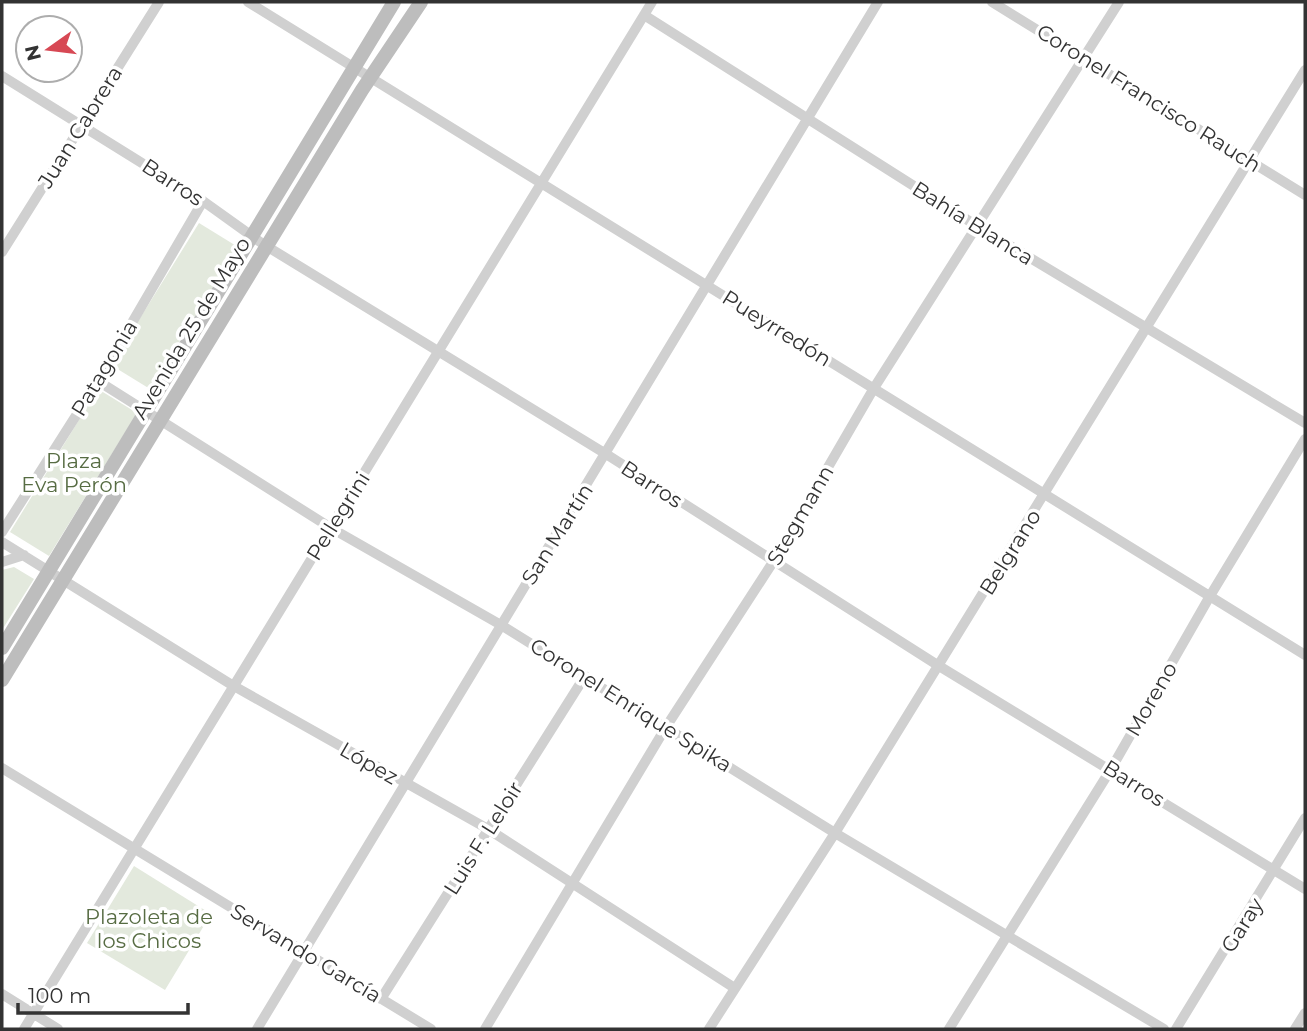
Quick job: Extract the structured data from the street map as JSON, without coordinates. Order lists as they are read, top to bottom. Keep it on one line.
{"streets":{"main road":["Avenida 25 de Mayo"],"street":["Coronel Francisco Rauch","Juan Cabrera","Barros","Bahía Blanca","Pueyrredón","Patagonia","Stegmann","Pellegrini","San Martín","Belgrano","Moreno","Coronel Enrique Spika","López","Luis F. Leloir","Garay","Servando García"]},"crossings":[["Coronel Francisco Rauch","Stegmann"],["Coronel Francisco Rauch","Belgrano"],["Juan Cabrera","Barros"],["Barros","Avenida 25 de Mayo"],["Barros","Patagonia"],["Barros","Stegmann"],["Barros","Pellegrini"],["Barros","San Martín"],["Barros","Belgrano"],["Barros","Moreno"],["Barros","Garay"],["Bahía Blanca","Stegmann"],["Bahía Blanca","Pellegrini"],["Bahía Blanca","San Martín"],["Bahía Blanca","Belgrano"],["Avenida 25 de Mayo","Pueyrredón"],["Avenida 25 de Mayo","Coronel Enrique Spika"],["Avenida 25 de Mayo","López"],["Pueyrredón","Stegmann"],["Pueyrredón","Pellegrini"],["Pueyrredón","San Martín"],["Pueyrredón","Belgrano"],["Pueyrredón","Moreno"],["Patagonia","Coronel Enrique Spika"],["Stegmann","Coronel Enrique Spika"],["Stegmann","López"],["Pellegrini","Coronel Enrique Spika"],["Pellegrini","López"],["Pellegrini","Servando García"],["San Martín","Coronel Enrique Spika"],["San Martín","López"],["San Martín","Servando García"],["Belgrano","Coronel Enrique Spika"],["Belgrano","López"],["Moreno","Coronel Enrique Spika"],["Coronel Enrique Spika","Luis F. Leloir"],["López","Luis F. Leloir"],["Luis F. Leloir","Servando García"]],"parks":["Plaza Eva Perón","Plazoleta de los Chicos"],"scale_bar":"100 m","north":"left"}
